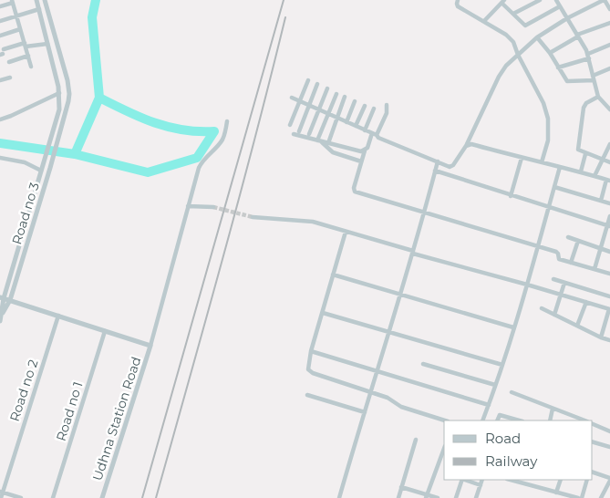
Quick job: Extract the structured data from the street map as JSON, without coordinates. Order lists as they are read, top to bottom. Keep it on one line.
{"streets":{"street":["Road no 3","Road no 2","Road no 1","Udhna Station Road"]},"legend":["Road","Railway"]}
